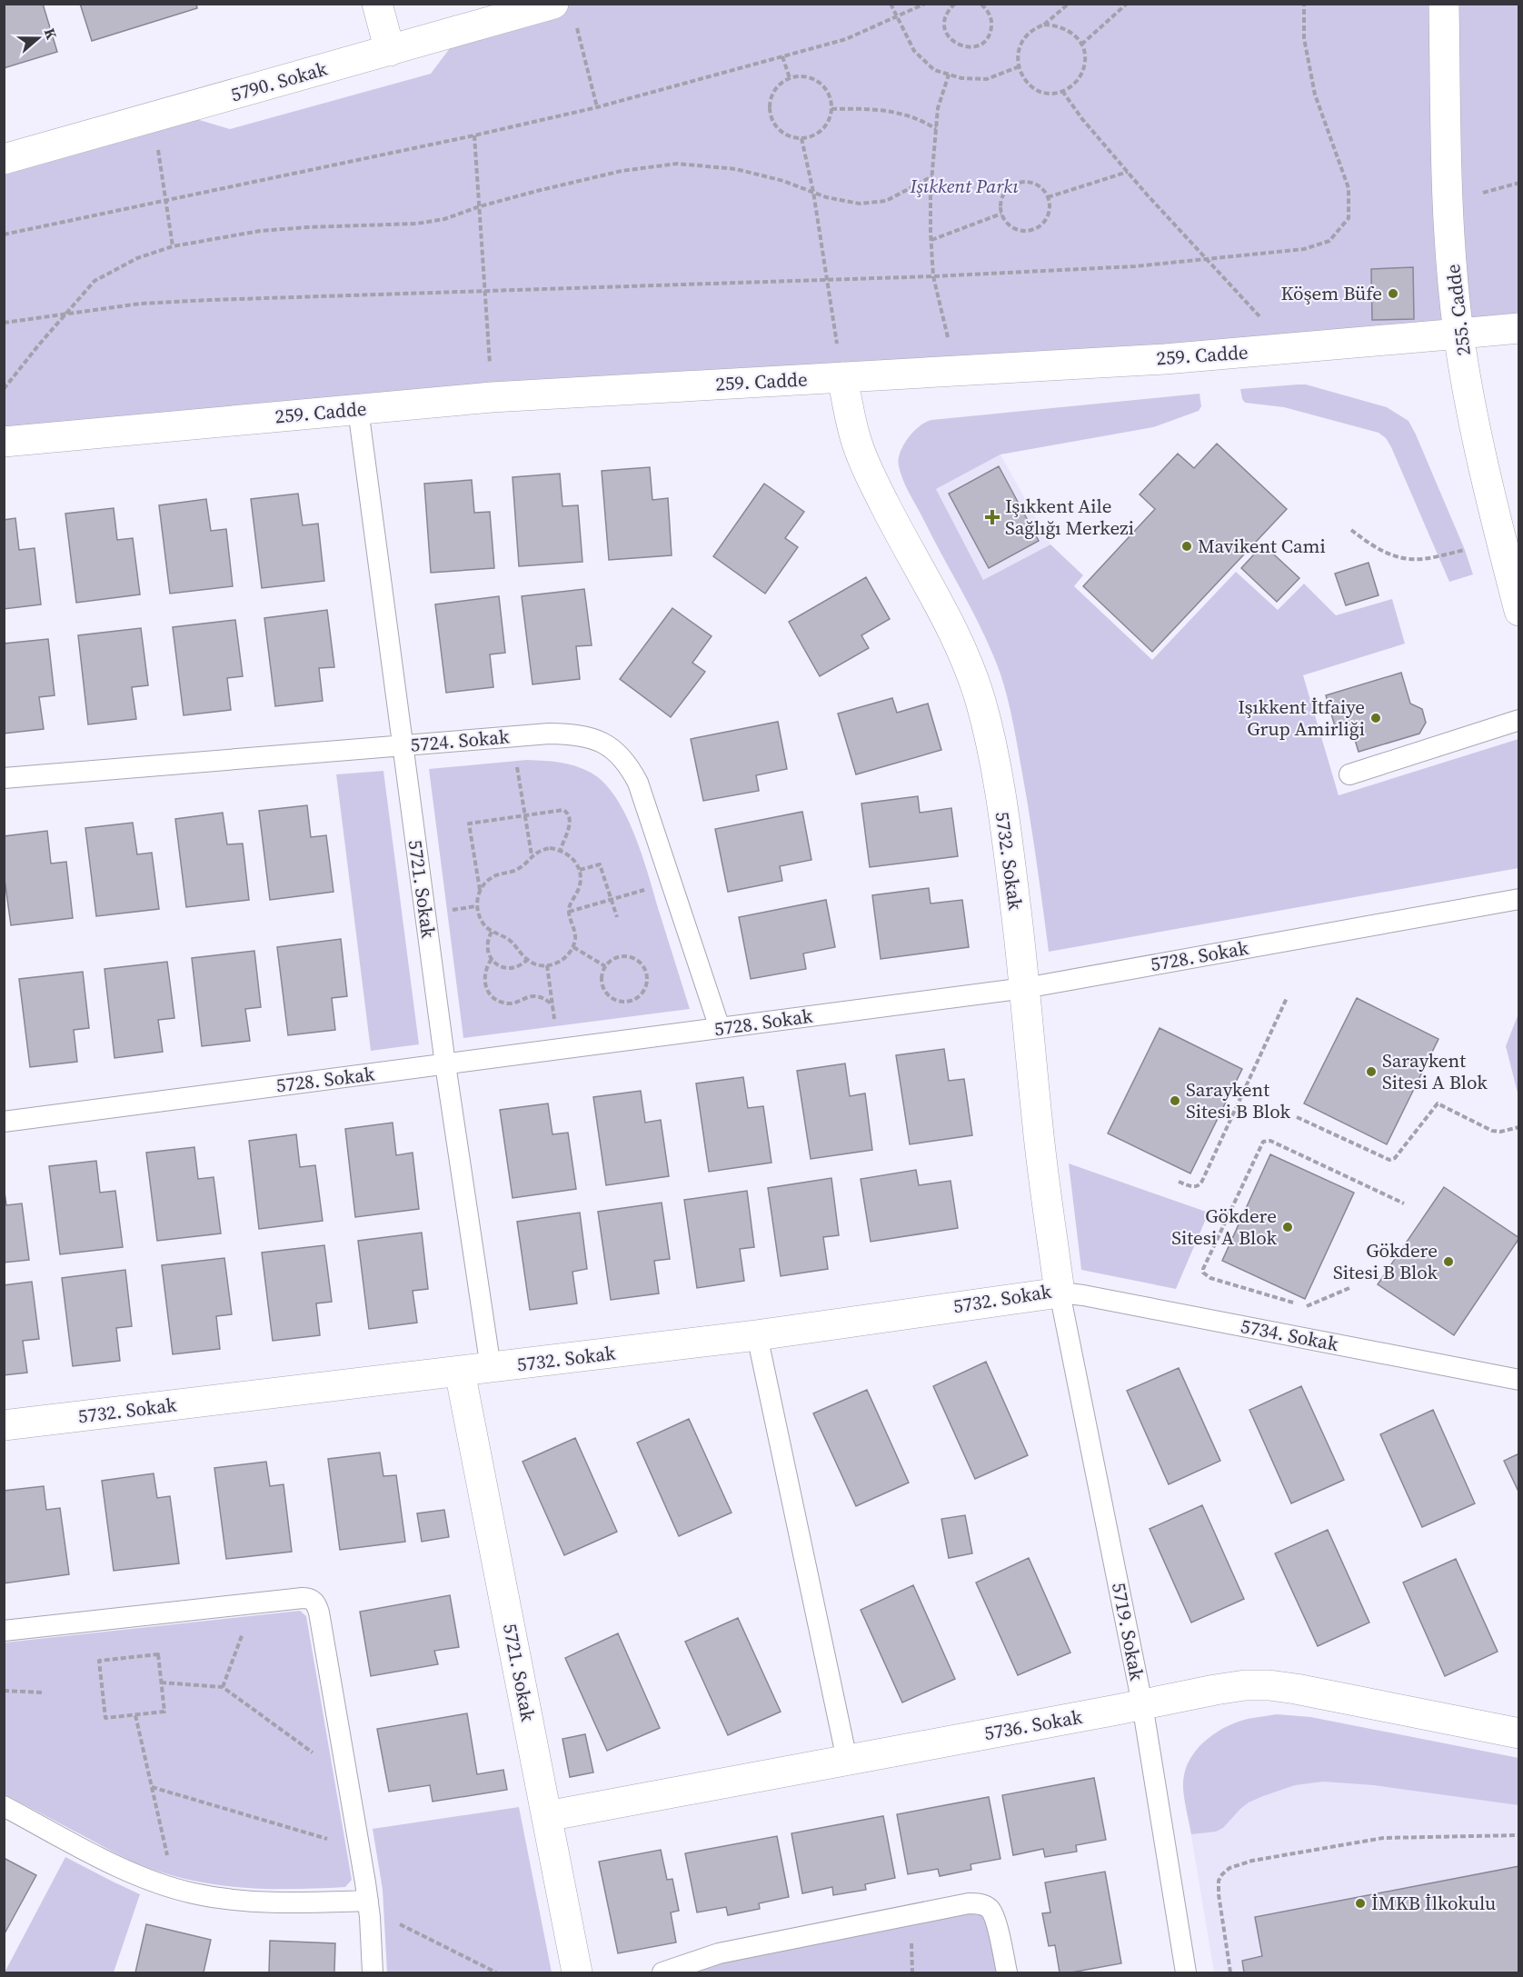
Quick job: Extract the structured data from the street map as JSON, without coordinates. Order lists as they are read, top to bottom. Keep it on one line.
{"streets":{"street":["5790. Sokak","255. Cadde","259. Cadde","5732. Sokak","5721. Sokak","5736. Sokak"],"lane":["5724. Sokak","5728. Sokak","5734. Sokak","5719. Sokak"]},"crossings":[["255. Cadde","259. Cadde"],["259. Cadde","5732. Sokak"],["259. Cadde","5721. Sokak"],["5724. Sokak","5721. Sokak"],["5724. Sokak","5728. Sokak"],["5732. Sokak","5721. Sokak"],["5732. Sokak","5728. Sokak"],["5732. Sokak","5734. Sokak"],["5732. Sokak","5719. Sokak"],["5721. Sokak","5728. Sokak"],["5721. Sokak","5736. Sokak"],["5734. Sokak","5719. Sokak"],["5719. Sokak","5736. Sokak"]],"parks":["Işıkkent Parkı"],"places":{"other":["Köşem Büfe","Mavikent Cami","Işıkkent İtfaiye Grup Amirliği","Saraykent Sitesi A Blok","Saraykent Sitesi B Blok","Gökdere Sitesi A Blok","Gökdere Sitesi B Blok","İMKB İlkokulu"],"health":["Işıkkent Aile Sağlığı Merkezi"]},"north":"right"}
